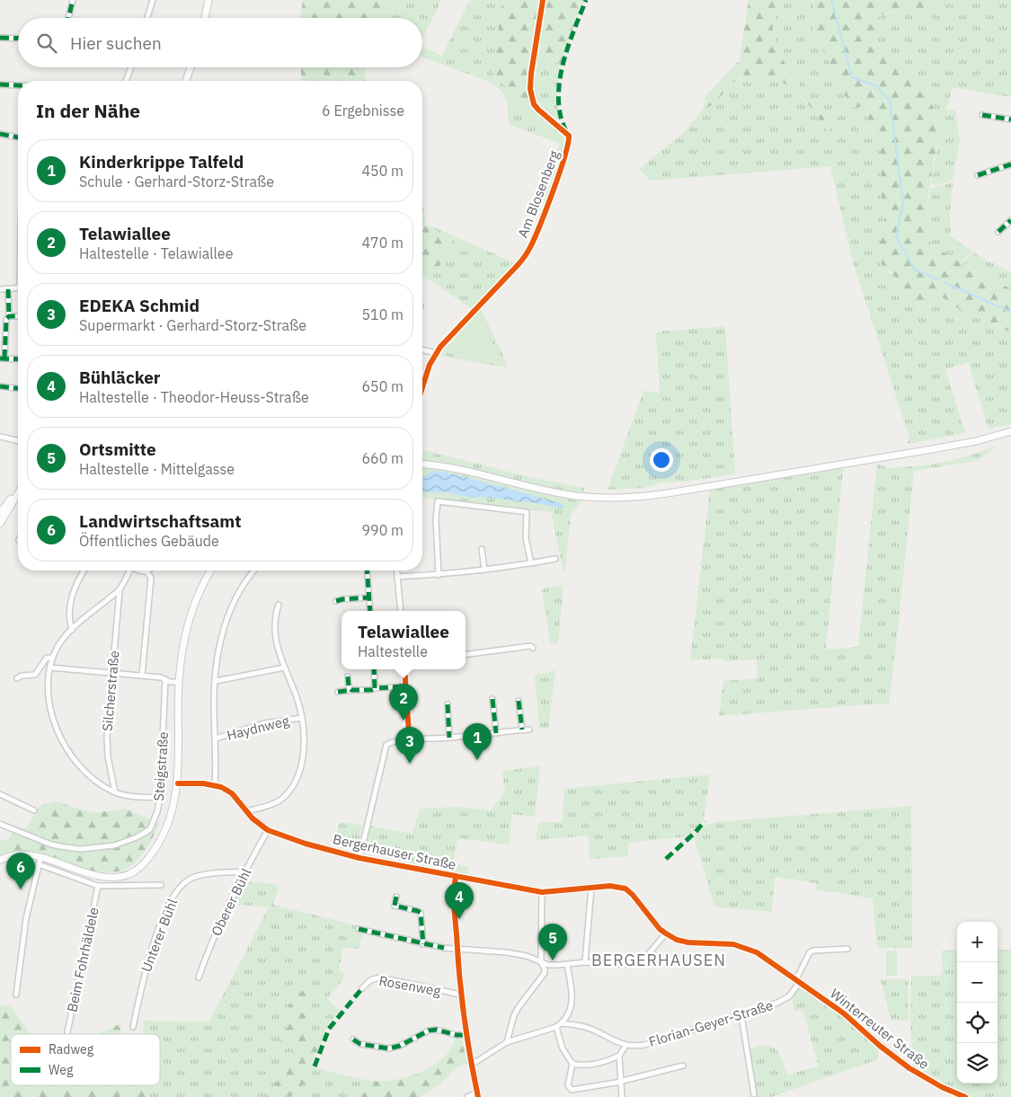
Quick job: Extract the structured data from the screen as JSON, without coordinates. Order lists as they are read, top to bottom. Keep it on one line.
{"streets":{"main road":["Bergerhauser Straße","Winterreuter Straße"],"street":["Am Blosenberg","Silcherstraße","Haydnweg","Steigstraße","Oberer Bühl","Unterer Bühl","Beim Fohrhäldele","Rosenweg","Florian-Geyer-Straße"]},"crossings":[["Bergerhauser Straße","Oberer Bühl"],["Bergerhauser Straße","Winterreuter Straße"],["Oberer Bühl","Unterer Bühl"],["Florian-Geyer-Straße","Winterreuter Straße"]],"districts":["BERGERHAUSEN"],"legend":["Radweg","Weg"],"page":{"search":"Hier suchen","heading":["In der Nähe","6 Ergebnisse"],"list":[{"mark":"1","name":"Kinderkrippe Talfeld","note":"Schule · Gerhard-Storz-Straße","value":"450 m"},{"mark":"2","name":"Telawiallee","note":"Haltestelle · Telawiallee","value":"470 m"},{"mark":"3","name":"EDEKA Schmid","note":"Supermarkt · Gerhard-Storz-Straße","value":"510 m"},{"mark":"4","name":"Bühläcker","note":"Haltestelle · Theodor-Heuss-Straße","value":"650 m"},{"mark":"5","name":"Ortsmitte","note":"Haltestelle · Mittelgasse","value":"660 m"},{"mark":"6","name":"Landwirtschaftsamt","note":"Öffentliches Gebäude","value":"990 m"}],"popup":["Telawiallee","Haltestelle"],"pins":["2","1","3","6","4","5"],"map_buttons":["+","−"]}}
